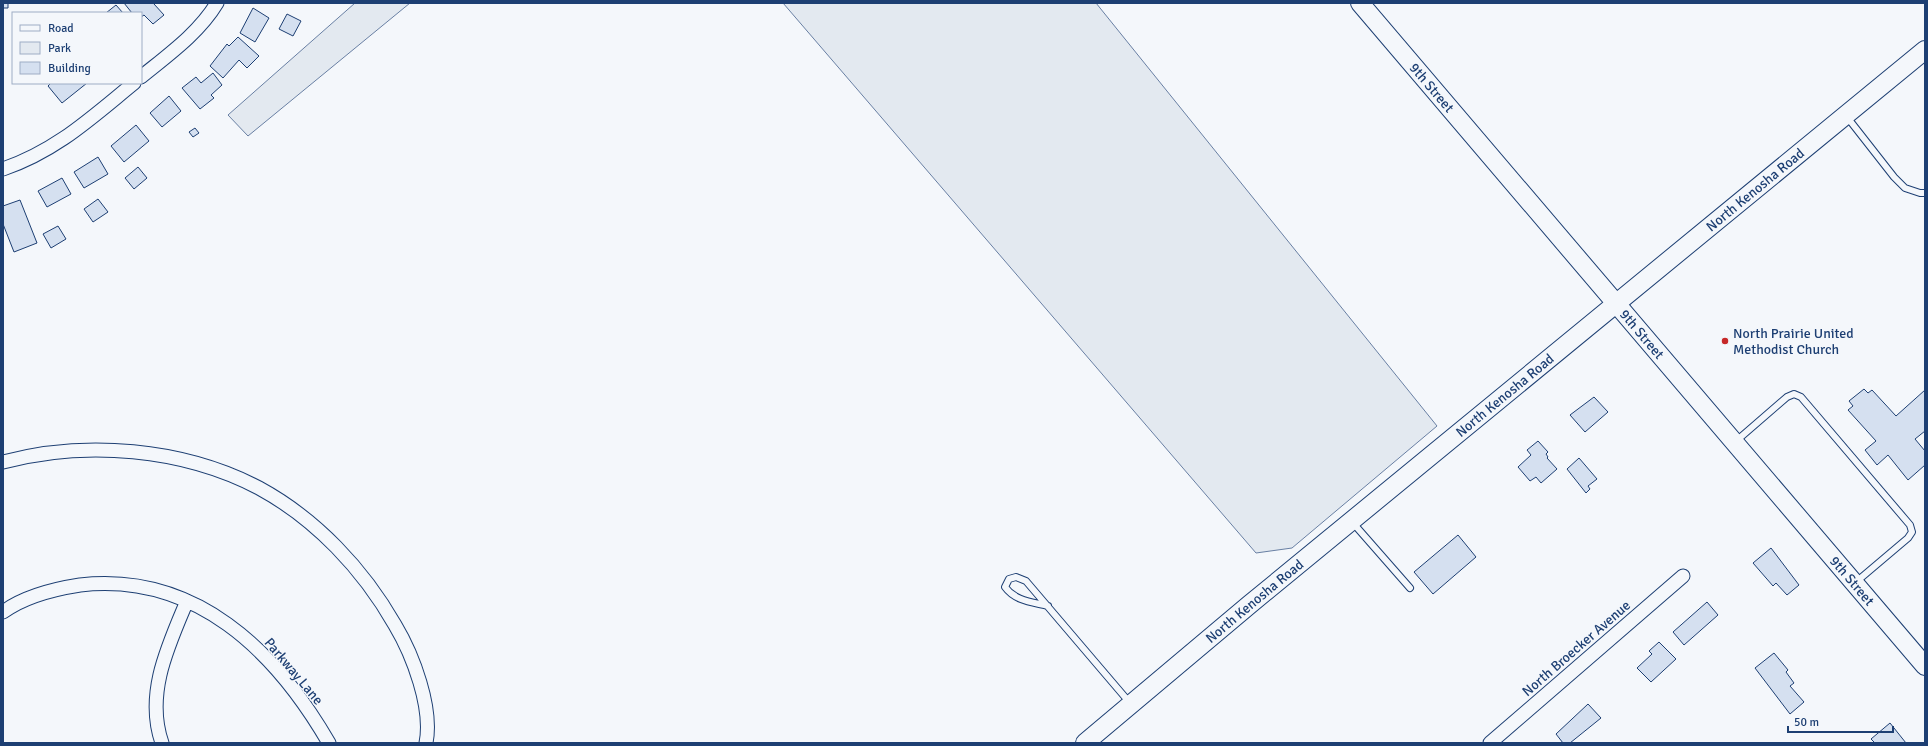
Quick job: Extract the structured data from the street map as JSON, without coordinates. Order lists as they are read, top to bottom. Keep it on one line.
{"streets":{"street":["9th Street","North Kenosha Road","North Broecker Avenue","Parkway Lane"]},"crossings":[["9th Street","North Kenosha Road"]],"places":["North Prairie United Methodist Church"],"legend":["Road","Park","Building"],"scale_bar":"50 m"}
